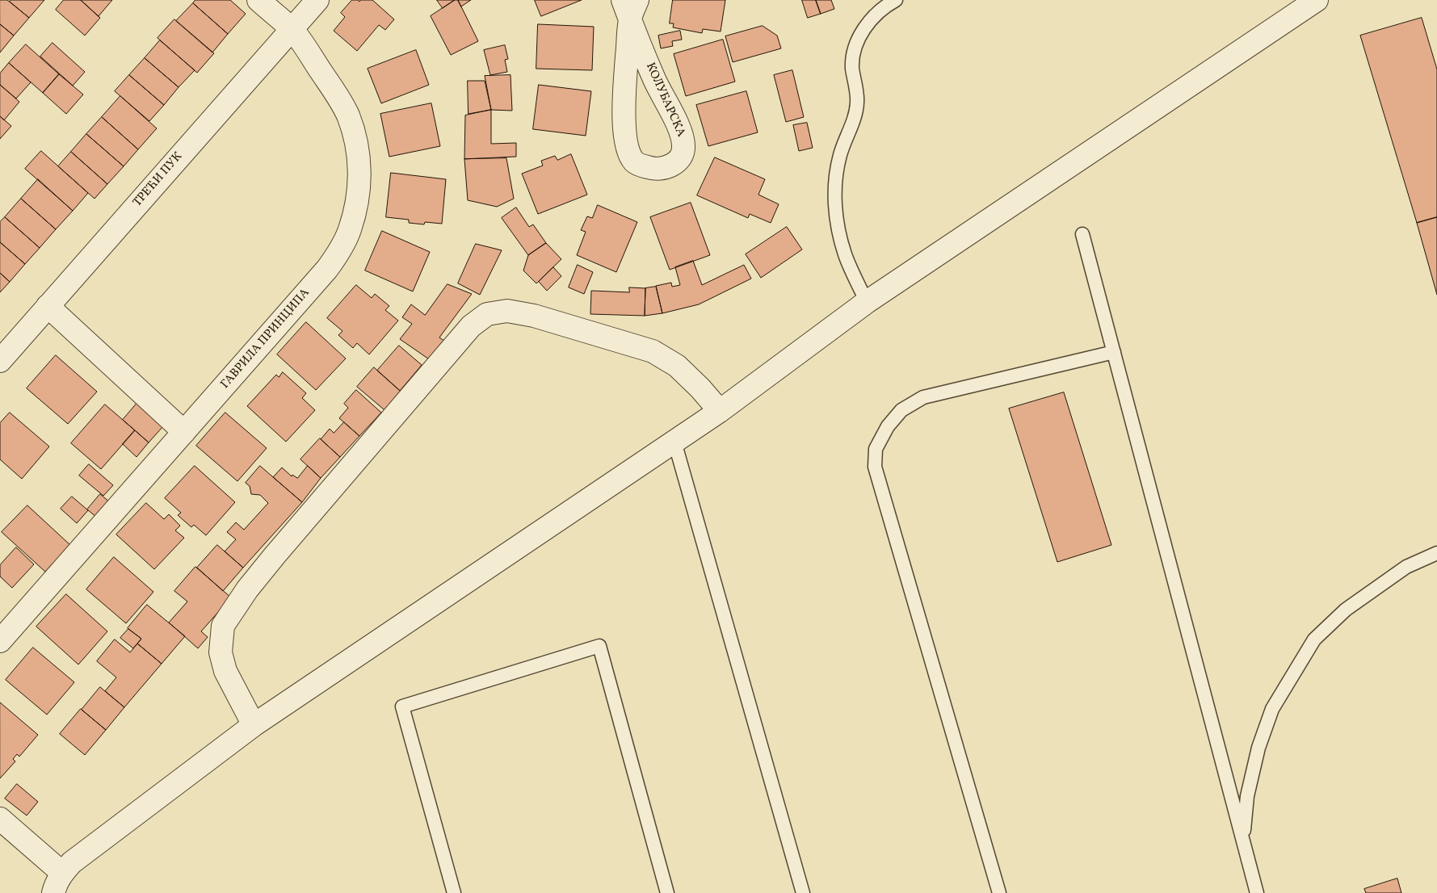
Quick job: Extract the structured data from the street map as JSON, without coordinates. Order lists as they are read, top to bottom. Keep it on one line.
{"streets":{"street":["КОЛУБАРСКА","ТРЕЋИ ПУК","ГАВРИЛА ПРИНЦИПА"]},"crossings":[["ТРЕЋИ ПУК","ГАВРИЛА ПРИНЦИПА"]]}
